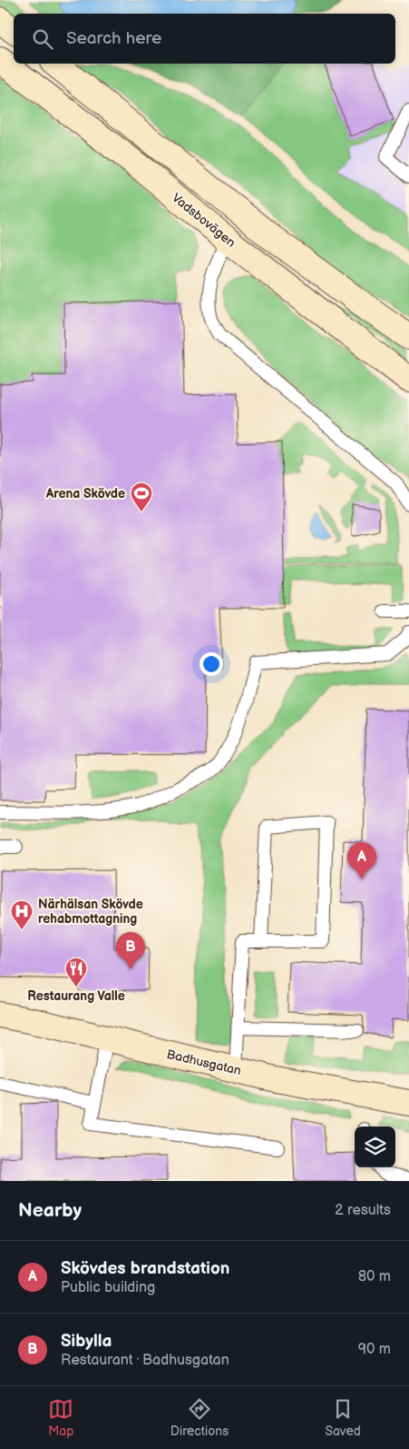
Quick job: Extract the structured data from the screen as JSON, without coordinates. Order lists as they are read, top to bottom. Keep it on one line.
{"streets":{"main road":["Vadsbovägen","Badhusgatan"]},"places":{"sports":["Arena Skövde"],"hospital":["Närhälsan Skövde rehabmottagning"],"restaurant":["Restaurang Valle"]},"page":{"search":"Search here","pins":["A","B"],"heading":["Nearby","2 results"],"list":[{"mark":"A","name":"Skövdes brandstation","note":"Public building","value":"80 m"},{"mark":"B","name":"Sibylla","note":"Restaurant · Badhusgatan","value":"90 m"}],"nav":["Map","Directions","Saved"]}}
